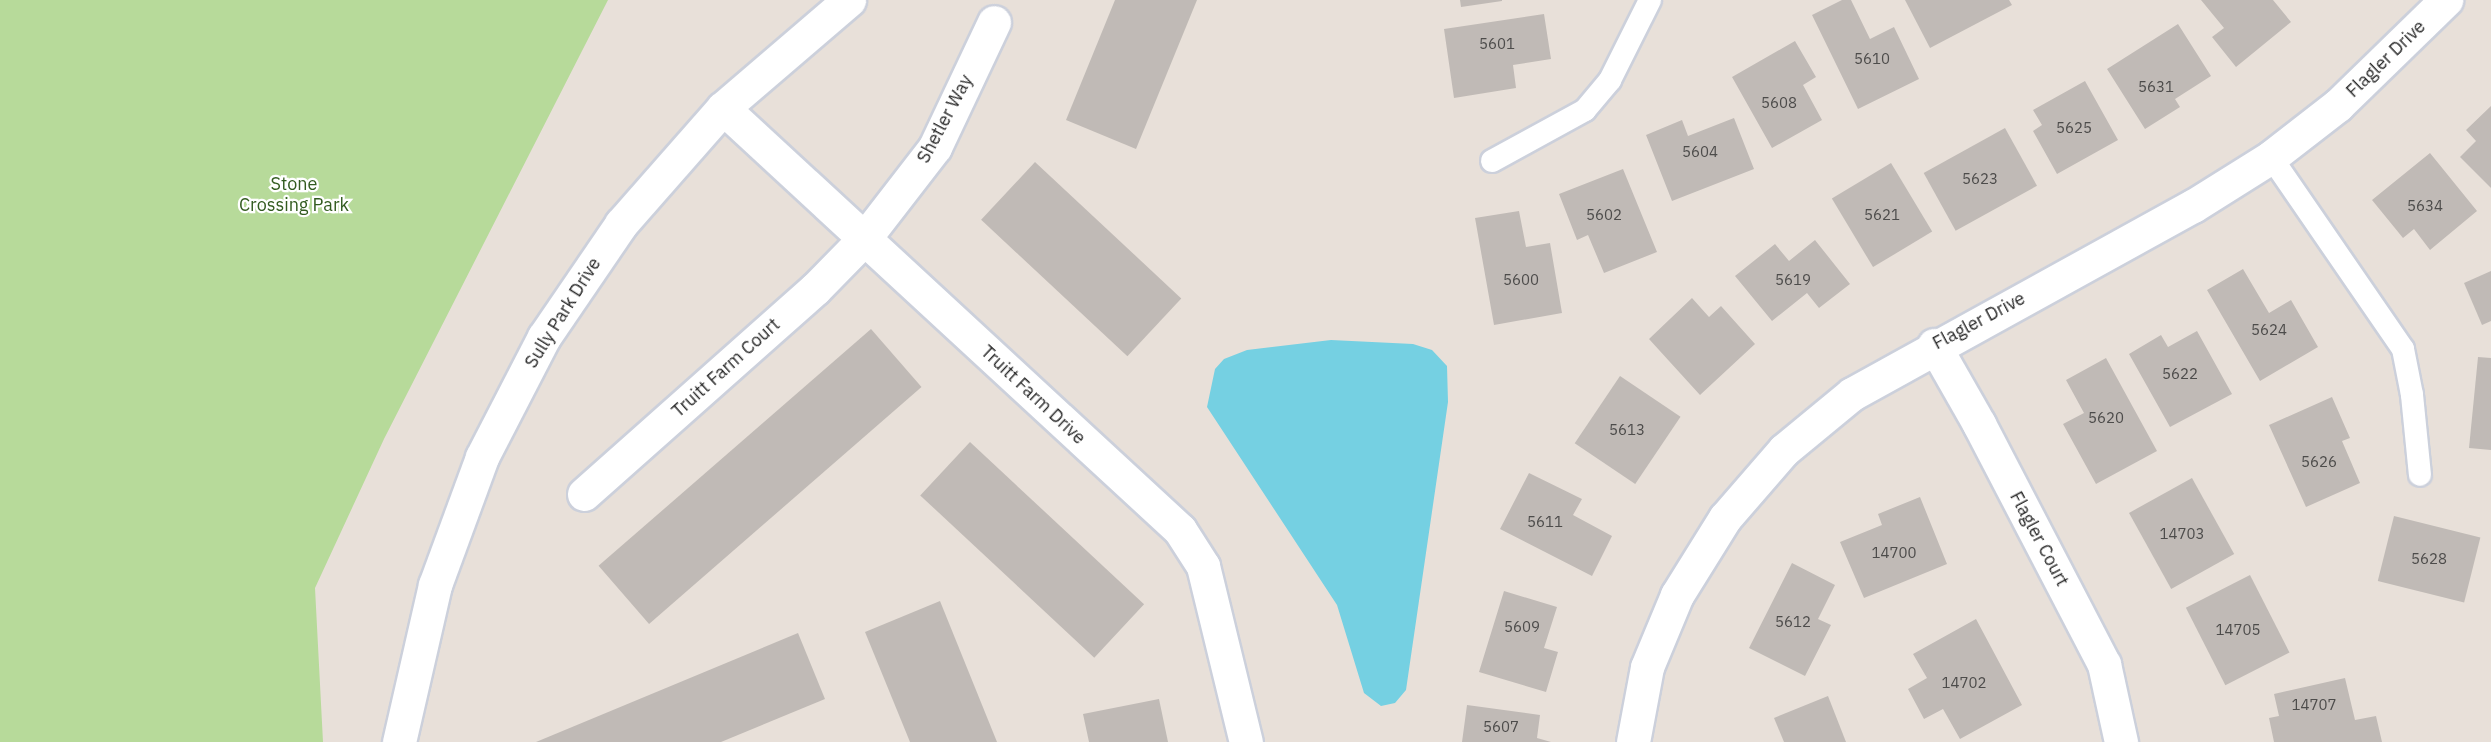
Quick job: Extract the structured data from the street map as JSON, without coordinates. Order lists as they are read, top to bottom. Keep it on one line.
{"streets":{"street":["Flagler Drive","Shetler Way","Sully Park Drive","Truitt Farm Court","Truitt Farm Drive","Flagler Court"]},"crossings":[["Flagler Drive","Flagler Court"],["Shetler Way","Truitt Farm Court"],["Shetler Way","Truitt Farm Drive"],["Sully Park Drive","Truitt Farm Drive"],["Truitt Farm Court","Truitt Farm Drive"]],"parks":["Stone Crossing Park"],"house_numbers":["5601","5610","5631","5608","5625","5604","5623","5634","5602","5621","5600","5619","5624","5622","5620","5613","5626","5611","14703","14700","5628","5612","5609","14705","14702","14707","5607"]}
